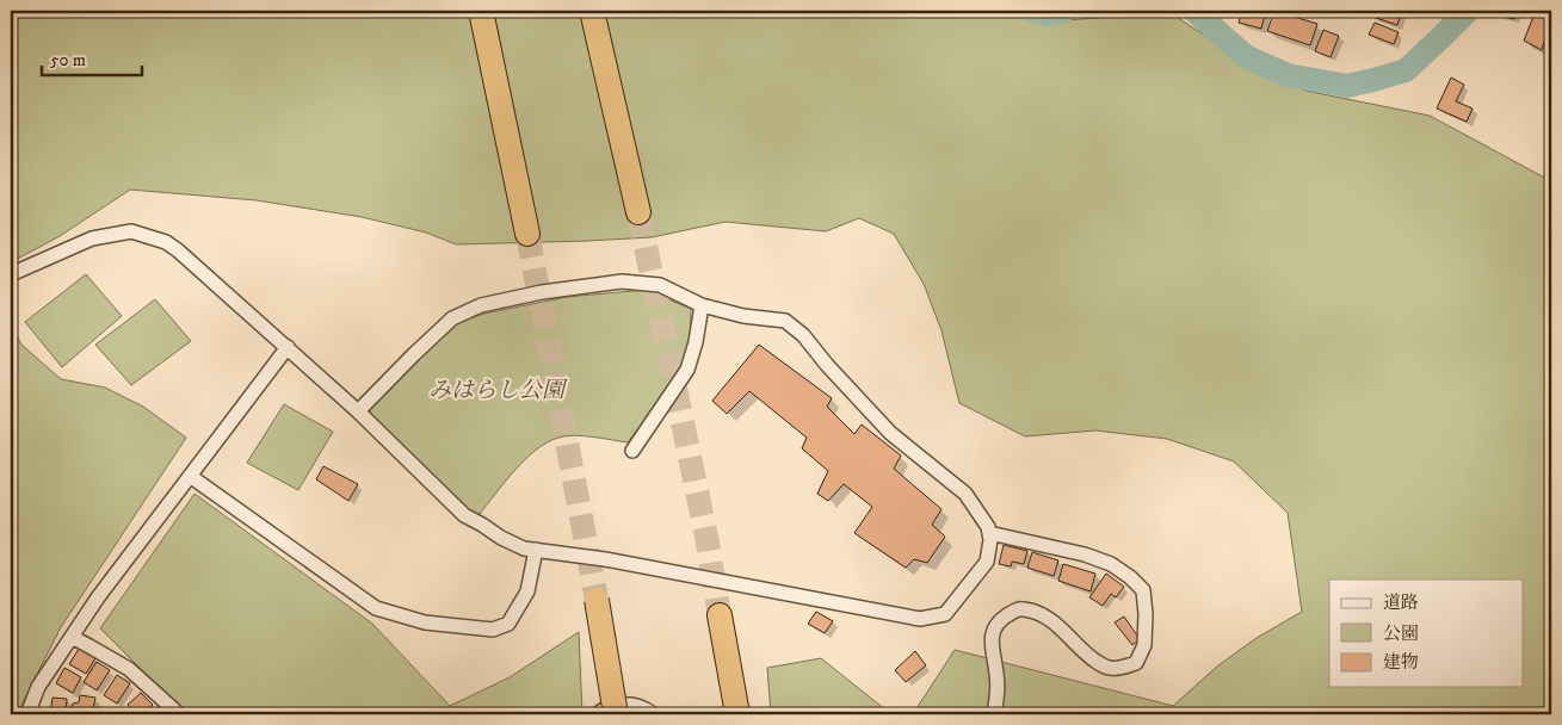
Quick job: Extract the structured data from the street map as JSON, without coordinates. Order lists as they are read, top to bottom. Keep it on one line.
{"parks":["みはらし公園"],"legend":["道路","公園","建物"],"scale_bar":"50 m"}
